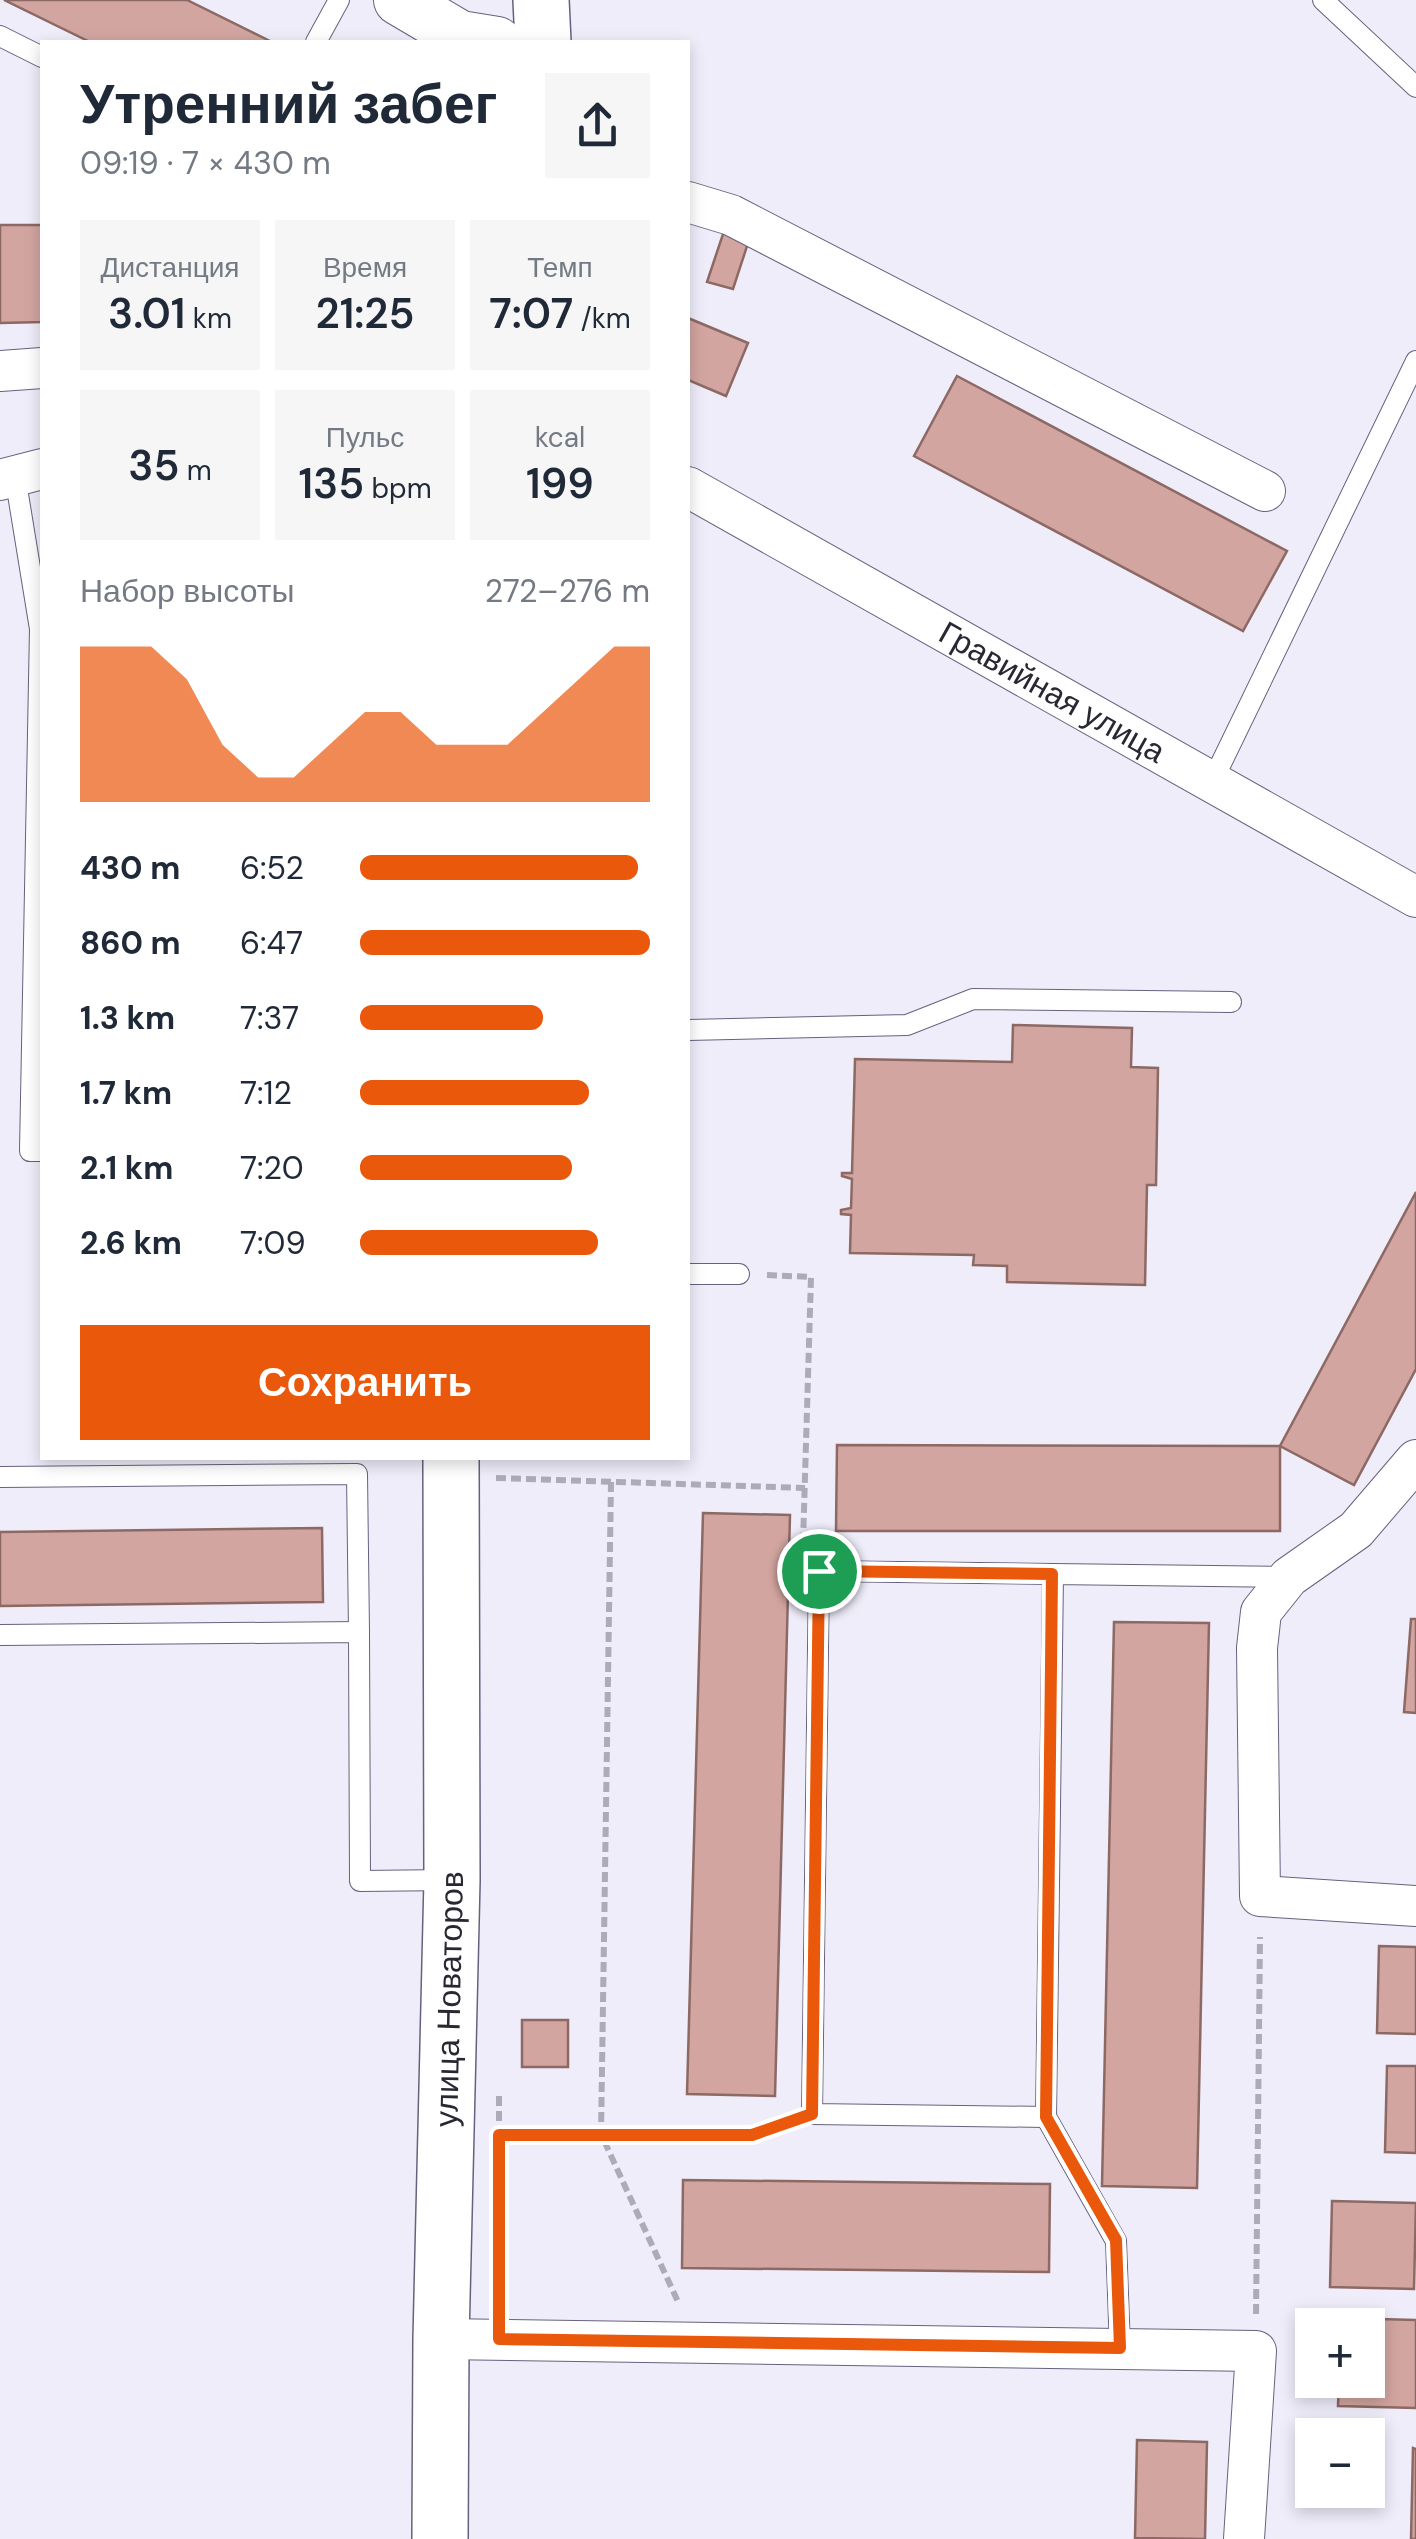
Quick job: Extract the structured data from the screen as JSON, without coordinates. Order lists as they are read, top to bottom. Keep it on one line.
{"streets":{"main road":["улица Новаторов"],"street":["Гравийная улица"]},"page":{"heading":["Утренний забег","09:19 · 7 × 430 m"],"stats":[["Дистанция","3.01 km"],["Время","21:25"],["Темп","7:07 /km"],["35 m"],["Пульс","135 bpm"],["kcal","199"]],"chart":["Набор высоты","272–276 m"],"list":[{"name":"430 m","note":"6:52"},{"name":"860 m","note":"6:47"},{"name":"1.3 km","note":"7:37"},{"name":"1.7 km","note":"7:12"},{"name":"2.1 km","note":"7:20"},{"name":"2.6 km","note":"7:09"}],"buttons":"Сохранить","map_buttons":["+","−"]}}
